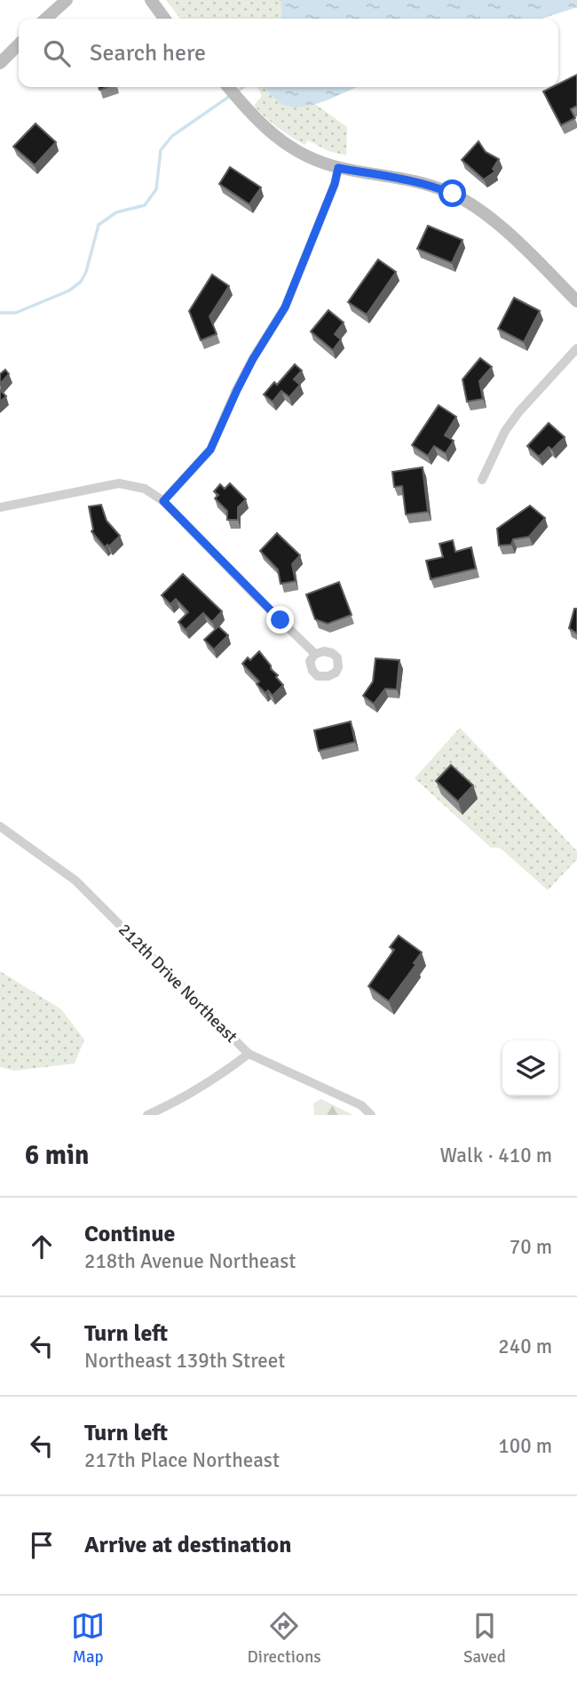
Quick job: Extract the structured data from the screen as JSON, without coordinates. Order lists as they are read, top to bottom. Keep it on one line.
{"streets":{"street":["212th Drive Northeast"]},"page":{"search":"Search here","heading":["6 min","Walk · 410 m"],"list":[["Continue","218th Avenue Northeast","70 m"],["Turn left","Northeast 139th Street","240 m"],["Turn left","217th Place Northeast","100 m"],"Arrive at destination"],"nav":["Map","Directions","Saved"]}}
